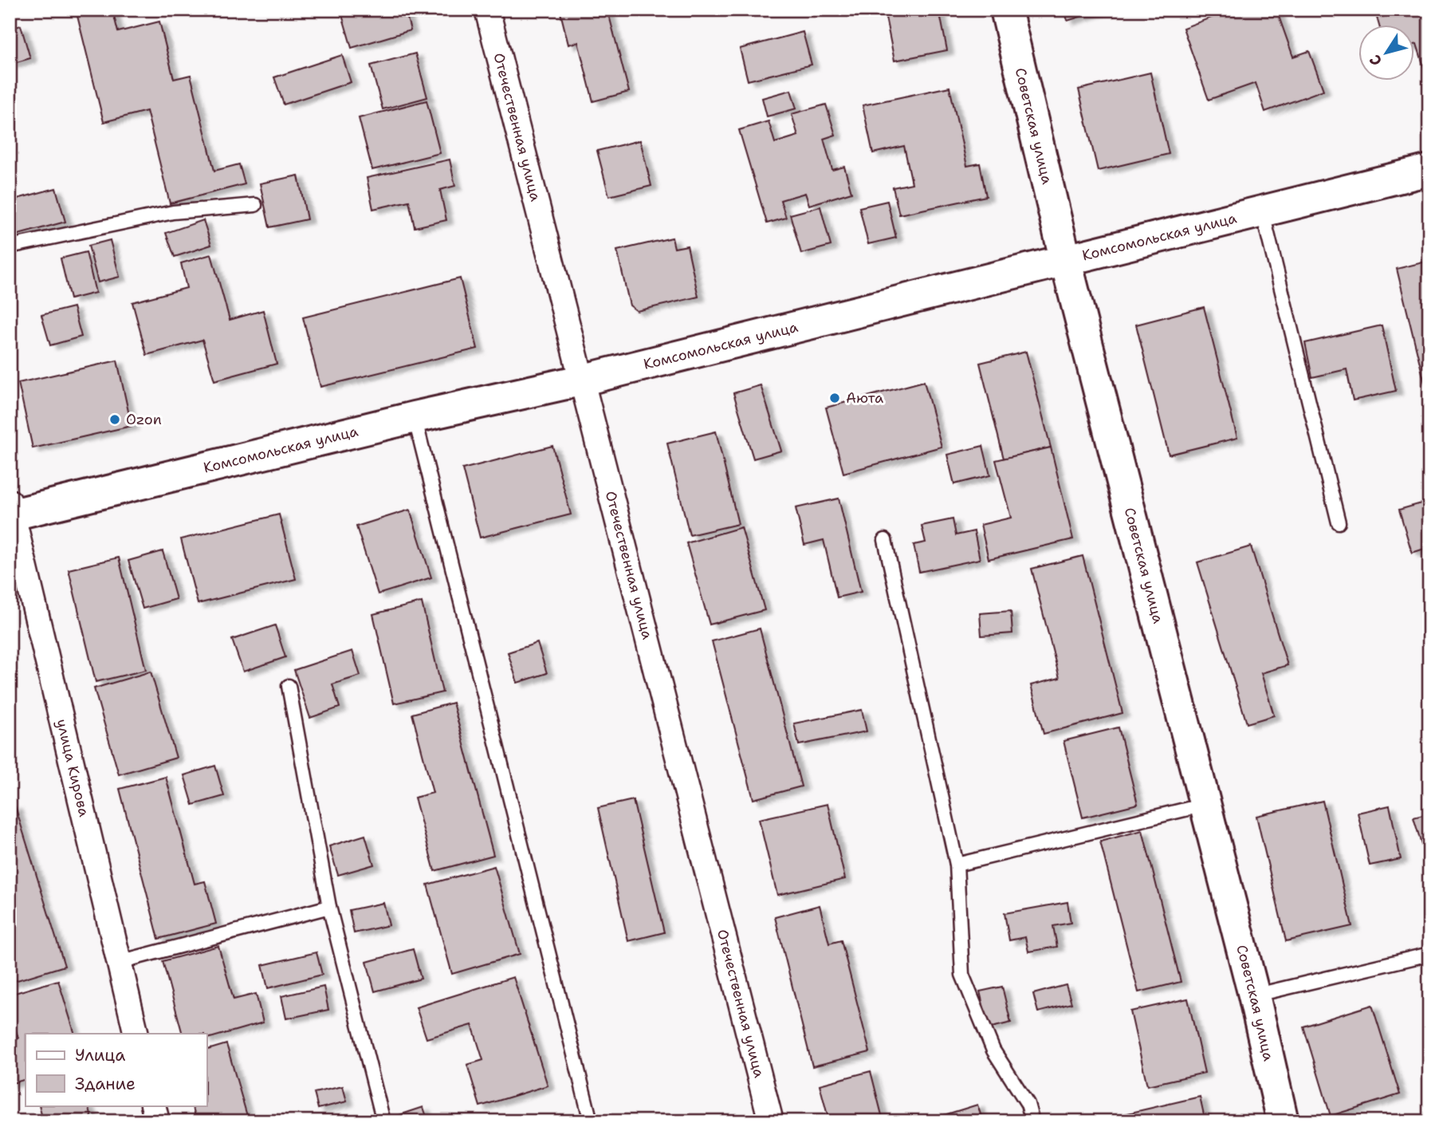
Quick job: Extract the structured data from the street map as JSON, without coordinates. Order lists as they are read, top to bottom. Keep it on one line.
{"streets":{"main road":["Советская улица","Комсомольская улица"],"street":["Отечественная улица","улица Кирова"]},"crossings":[["Советская улица","Комсомольская улица"],["Отечественная улица","Комсомольская улица"],["Комсомольская улица","улица Кирова"]],"places":["Аюта","Ozon"],"legend":["Улица","Здание"],"north":"bottom left"}
